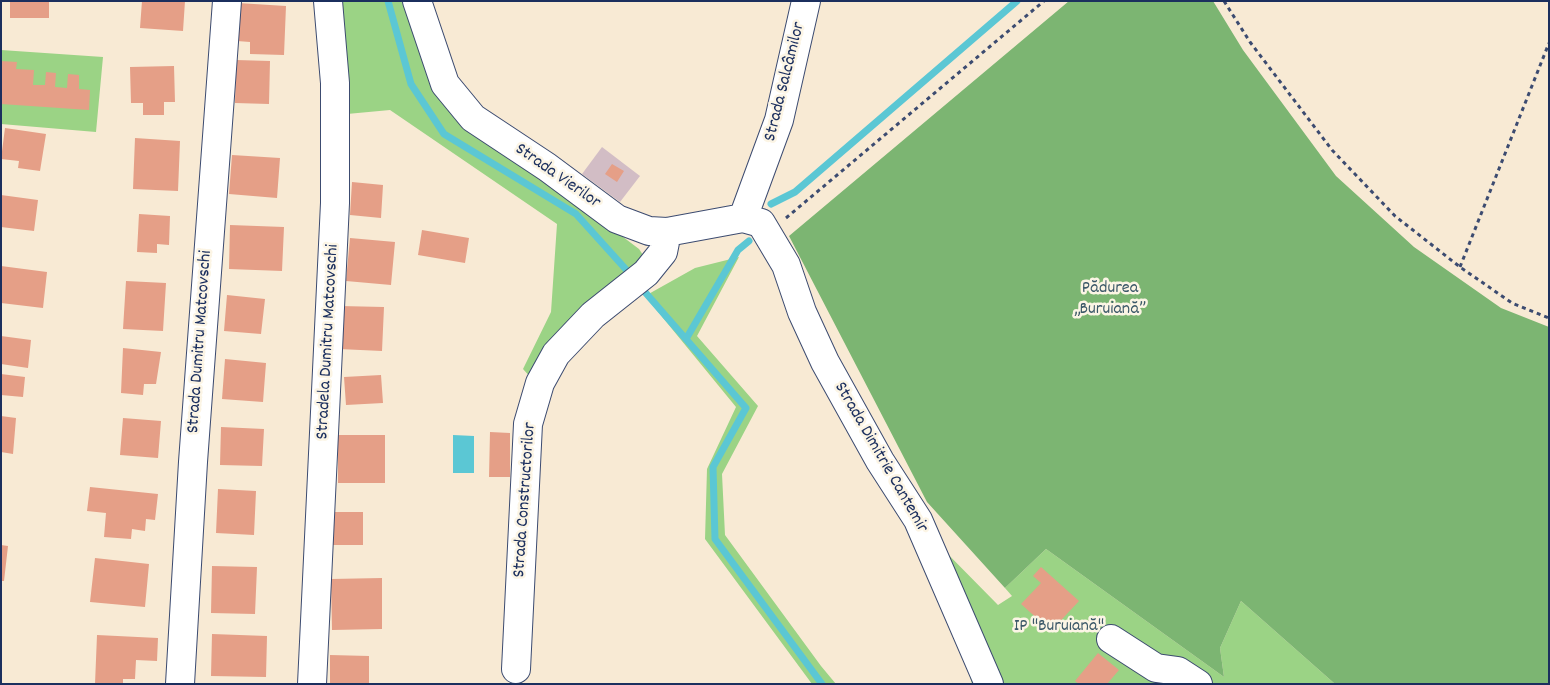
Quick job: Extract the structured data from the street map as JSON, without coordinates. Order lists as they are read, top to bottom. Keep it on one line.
{"streets":{"street":["Strada Salcâmilor","Strada Vierilor","Strada Dumitru Matcovschi","Stradela Dumitru Matcovschi","Strada Dimitrie Cantemir","Strada Constructorilor"]},"crossings":[["Strada Salcâmilor","Strada Vierilor"],["Strada Vierilor","Strada Constructorilor"]],"parks":["Pădurea „Buruiană”","IP \"Buruiană\""]}
